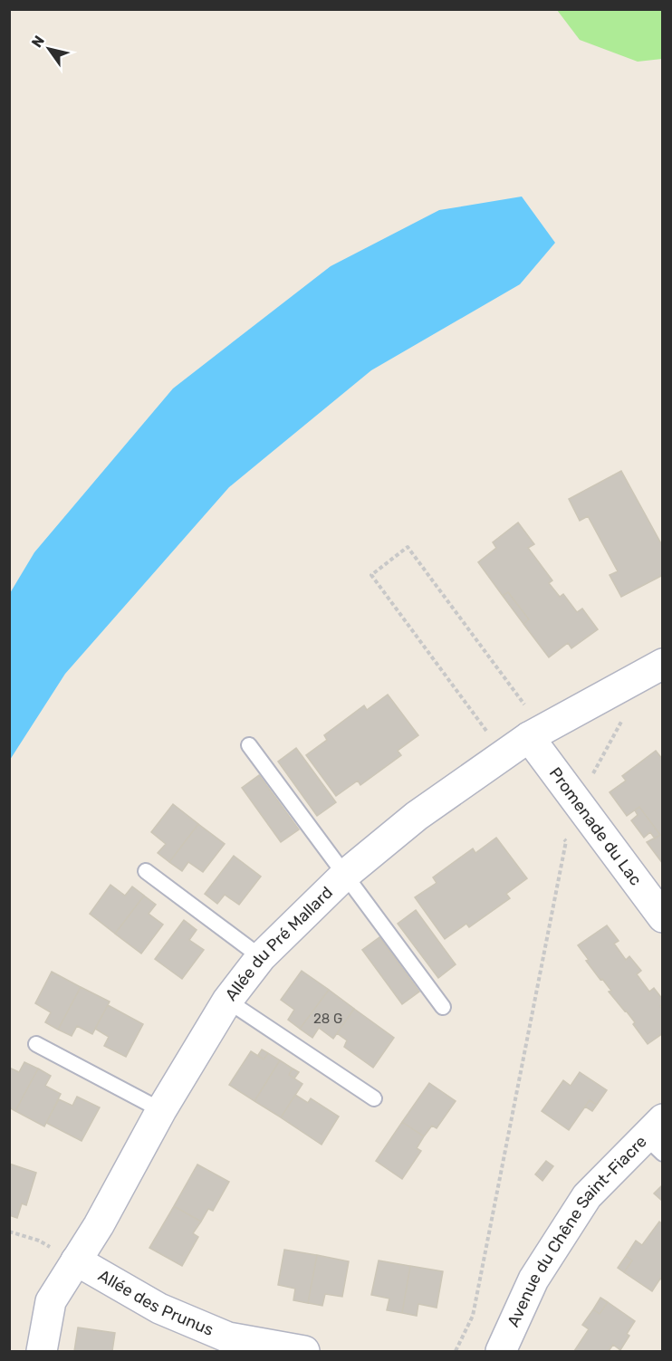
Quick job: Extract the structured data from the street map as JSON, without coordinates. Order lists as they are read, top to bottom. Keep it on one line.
{"streets":{"street":["Promenade du Lac","Allée du Pré Mallard","Avenue du Chêne Saint-Fiacre","Allée des Prunus"]},"crossings":[["Promenade du Lac","Allée du Pré Mallard"],["Allée du Pré Mallard","Allée des Prunus"]],"house_numbers":["28 G"],"north":"top left"}
